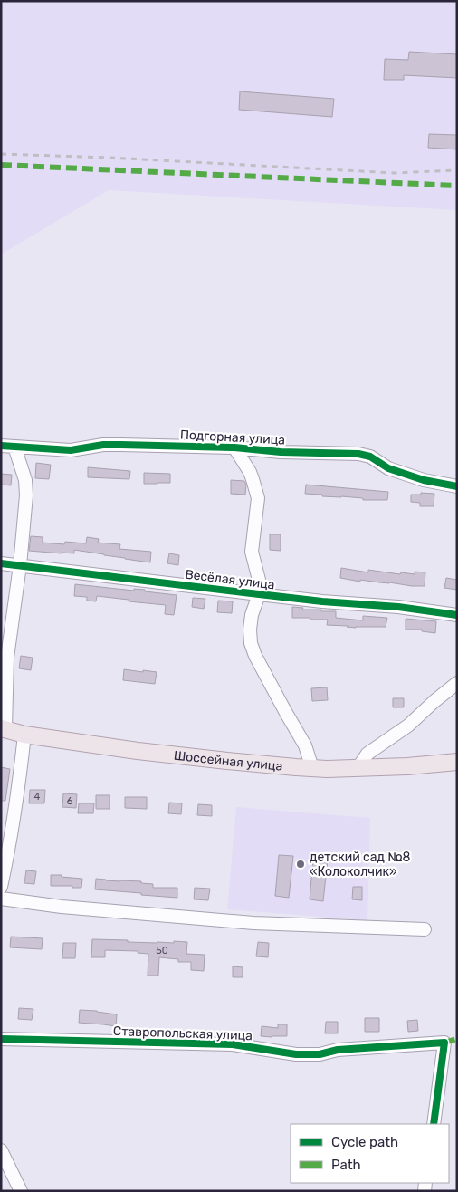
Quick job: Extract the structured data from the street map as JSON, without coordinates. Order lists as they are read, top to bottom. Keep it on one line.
{"streets":{"main road":["Шоссейная улица"],"street":["Подгорная улица","Весёлая улица","Ставропольская улица"]},"places":["детский сад №8 «Колоколчик»"],"house_numbers":["4","6","50"],"legend":["Cycle path","Path"]}
